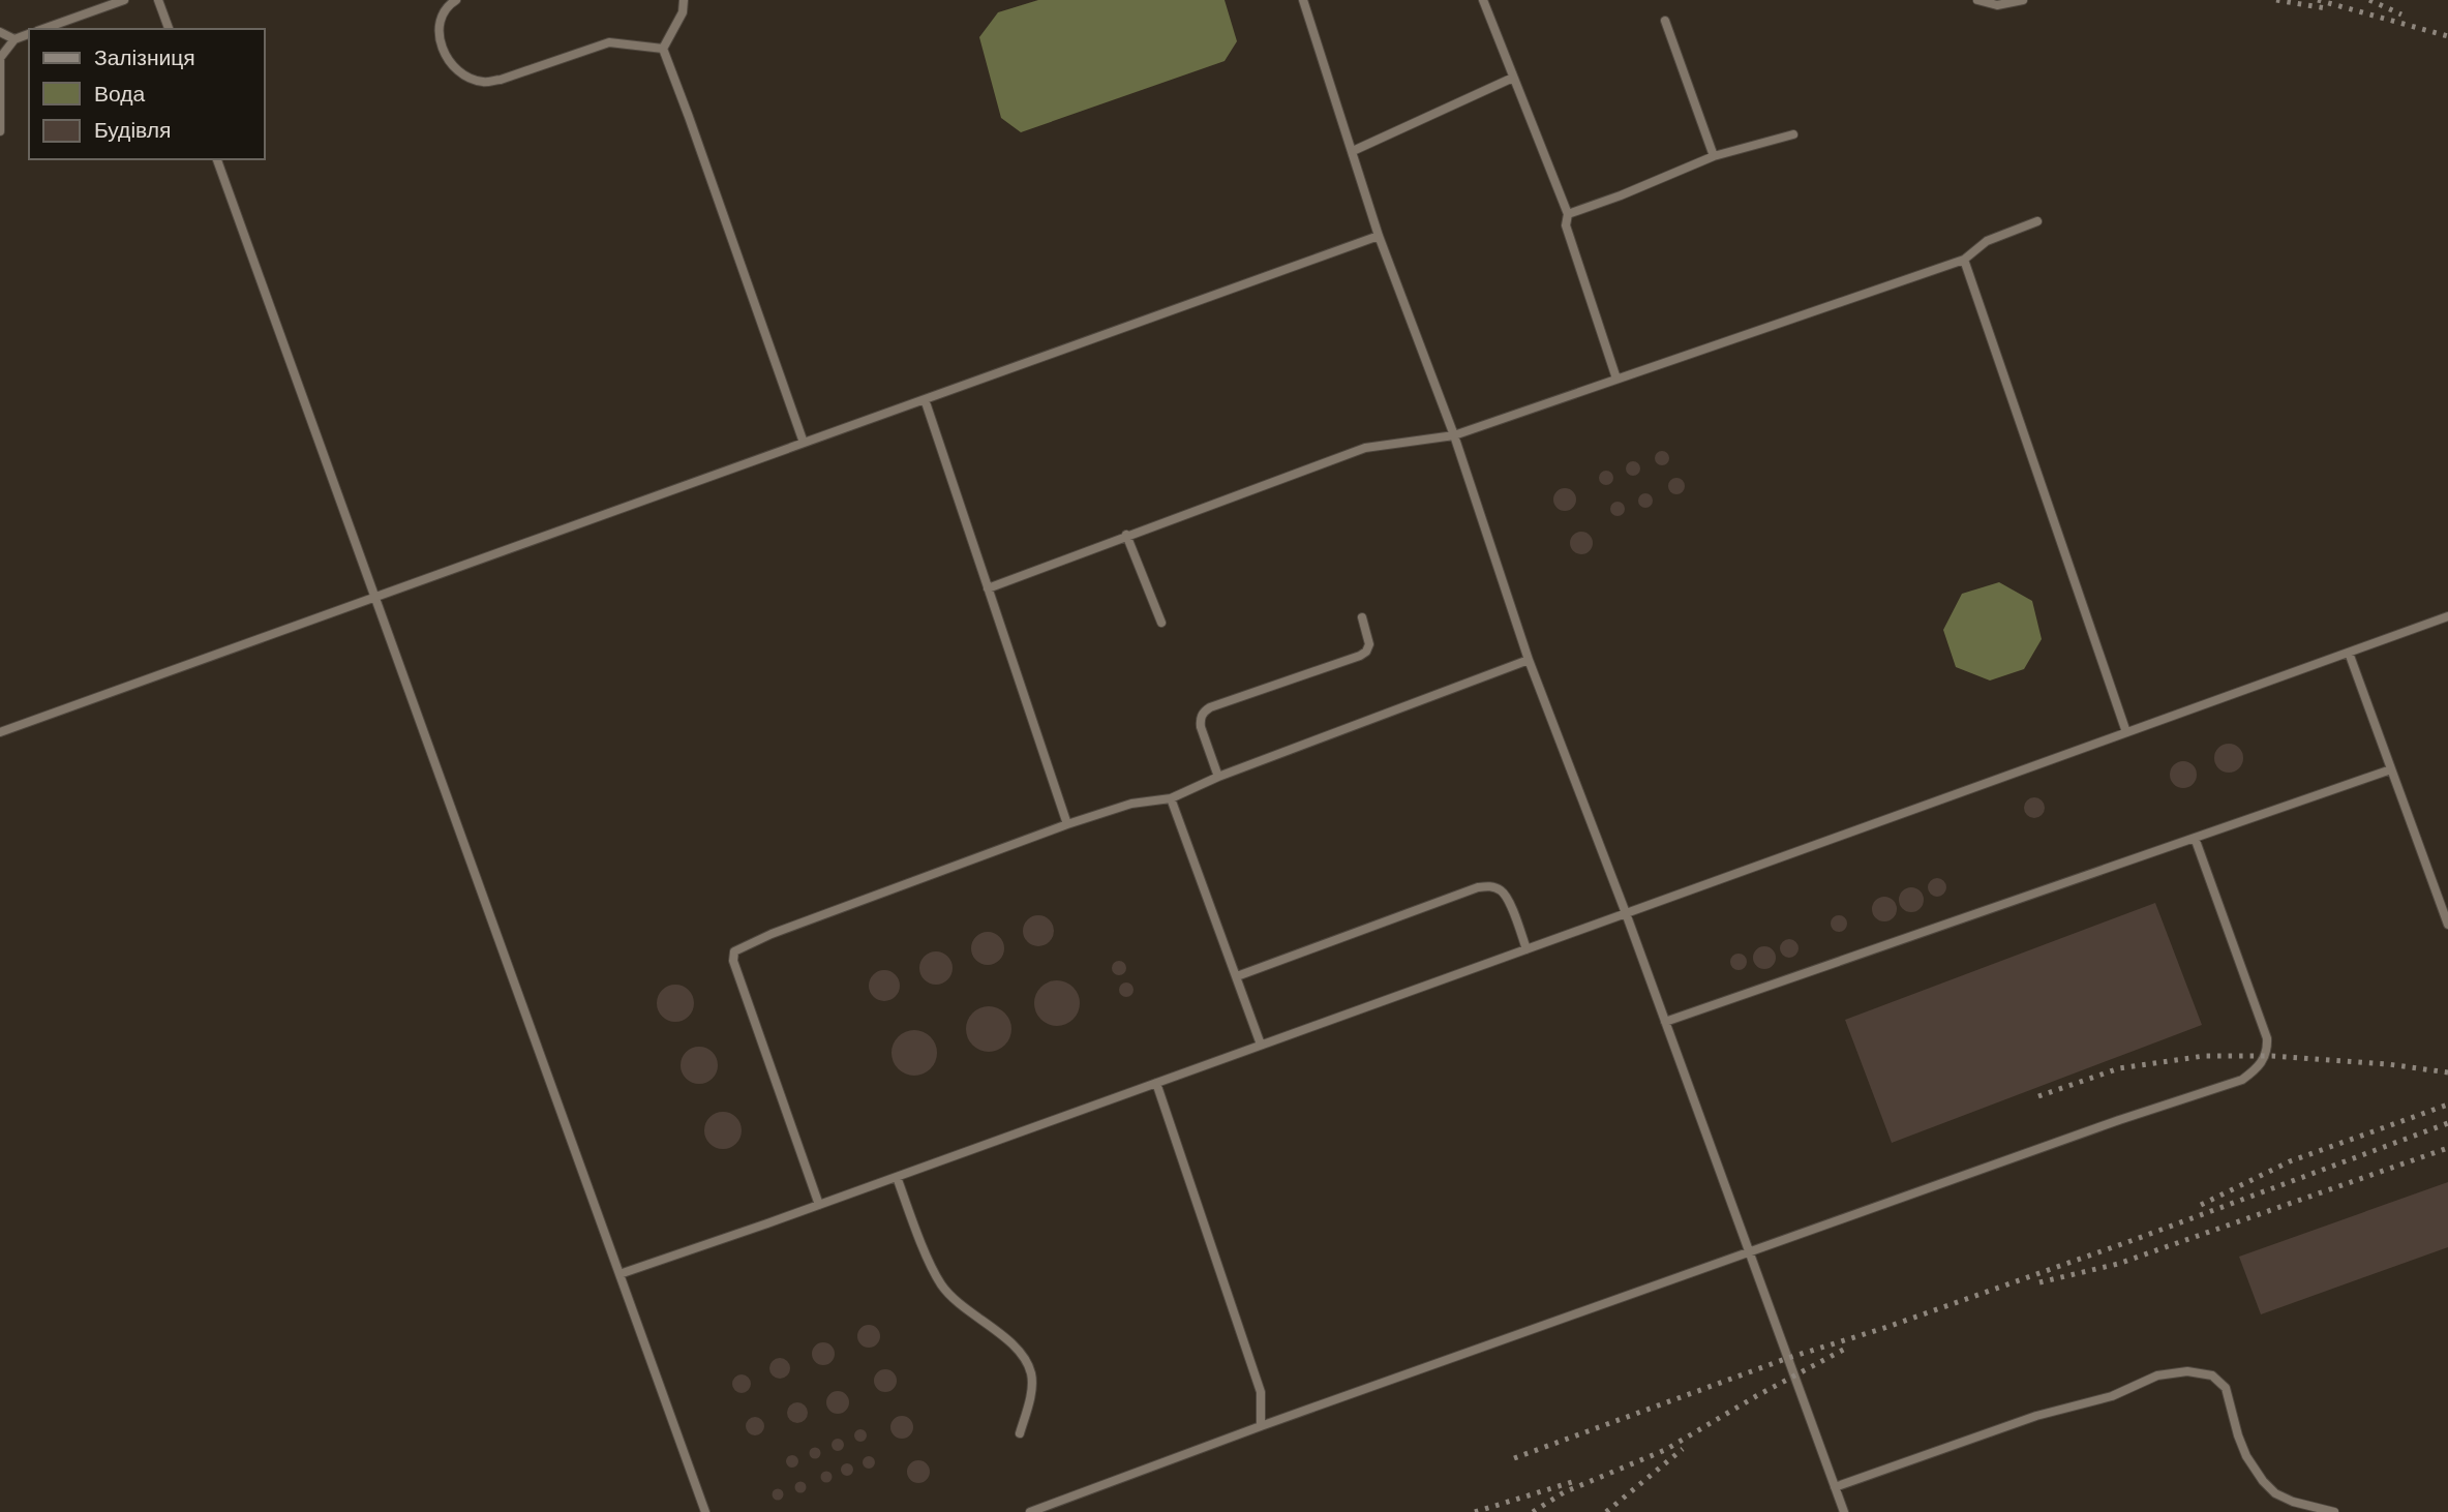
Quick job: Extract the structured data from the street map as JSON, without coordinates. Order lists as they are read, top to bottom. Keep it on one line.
{"legend":["Залізниця","Вода","Будівля"]}
